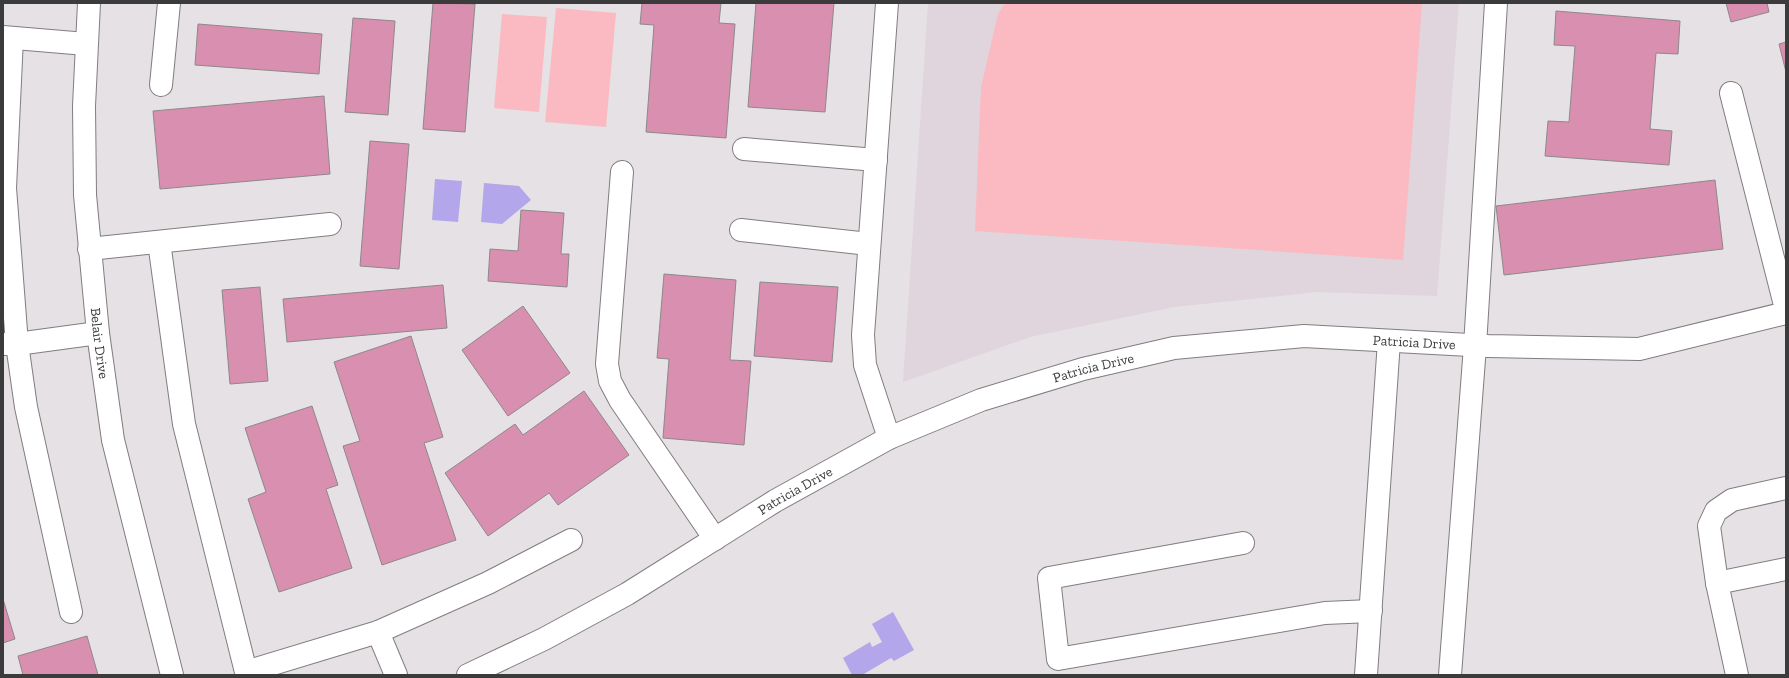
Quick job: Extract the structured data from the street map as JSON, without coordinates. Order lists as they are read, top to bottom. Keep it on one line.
{"streets":{"street":["Patricia Drive","Belair Drive"]}}
